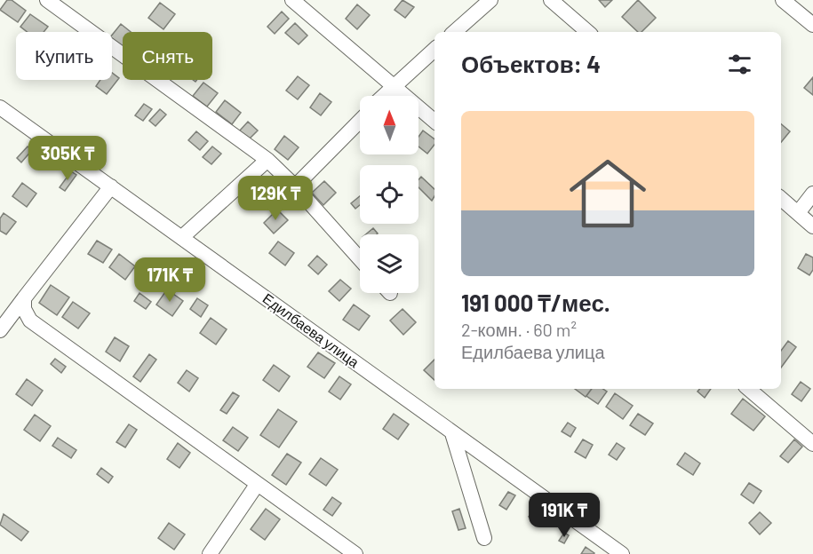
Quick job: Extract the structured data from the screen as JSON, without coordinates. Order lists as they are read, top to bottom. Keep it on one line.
{"streets":{"street":["Едилбаева улица"]},"north":"top","page":{"chip":["Купить","Снять"],"heading":"Объектов: 4","list":[{"name":"191 000 ₸/мес.","note":"2-комн. · 60 m² · Едилбаева улица"}],"price":["305K ₸","129K ₸","171K ₸","191K ₸"]}}
